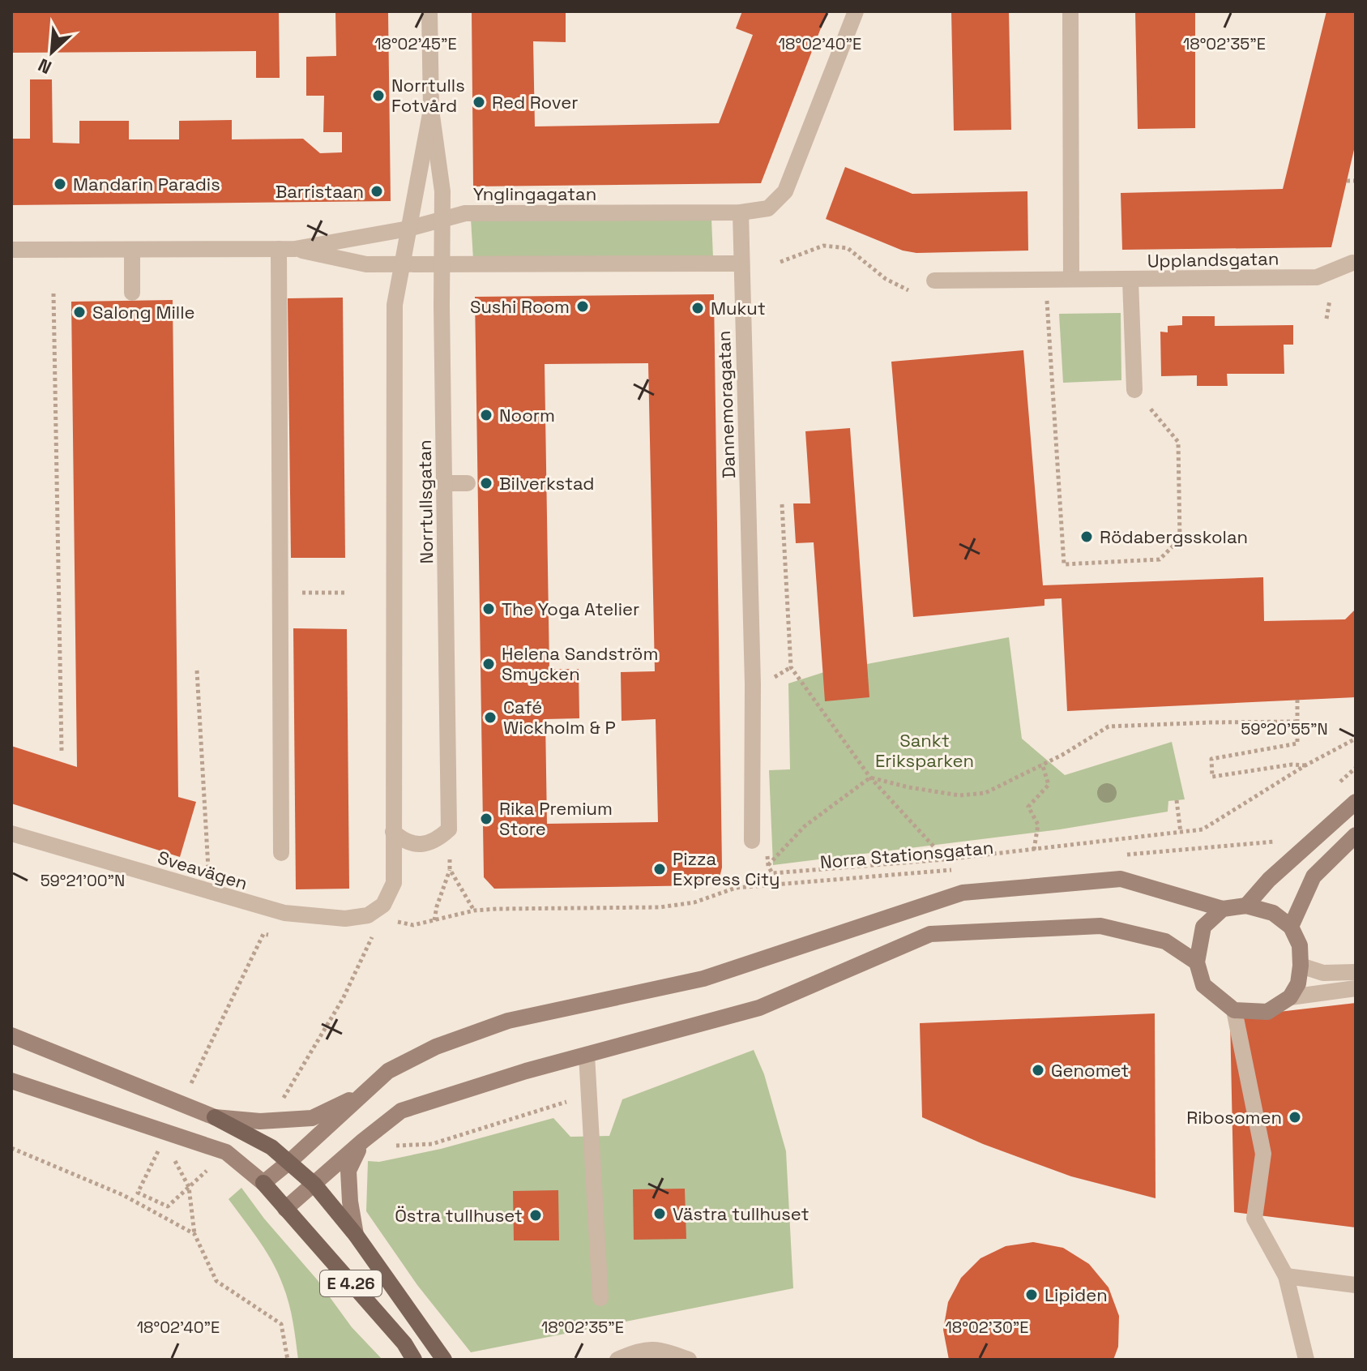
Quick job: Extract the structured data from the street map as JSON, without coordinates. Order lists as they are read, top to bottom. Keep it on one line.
{"streets":{"main road":["E 4.26"],"street":["Ynglingagatan","Upplandsgatan","Dannemoragatan","Norrtullsgatan","Sveavägen"],"path":["Norra Stationsgatan"]},"crossings":[["Ynglingagatan","Dannemoragatan"],["Ynglingagatan","Norrtullsgatan"],["Norrtullsgatan","Sveavägen"]],"parks":["Sankt Eriksparken"],"places":["Norrtulls Fotvård","Red Rover","Mandarin Paradis","Barristaan","Sushi Room","Mukut","Salong Mille","Noorm","Bilverkstad","Rödabergsskolan","The Yoga Atelier","Helena Sandström Smycken","Café Wickholm & P","Rika Premium Store","Pizza Express City","Genomet","Ribosomen","Västra tullhuset","Östra tullhuset","Lipiden"],"north":"bottom left","coordinates":["18°02'45\"E","18°02'40\"E","18°02'35\"E","59°20'55\"N","59°21'00\"N","18°02'30\"E"]}
